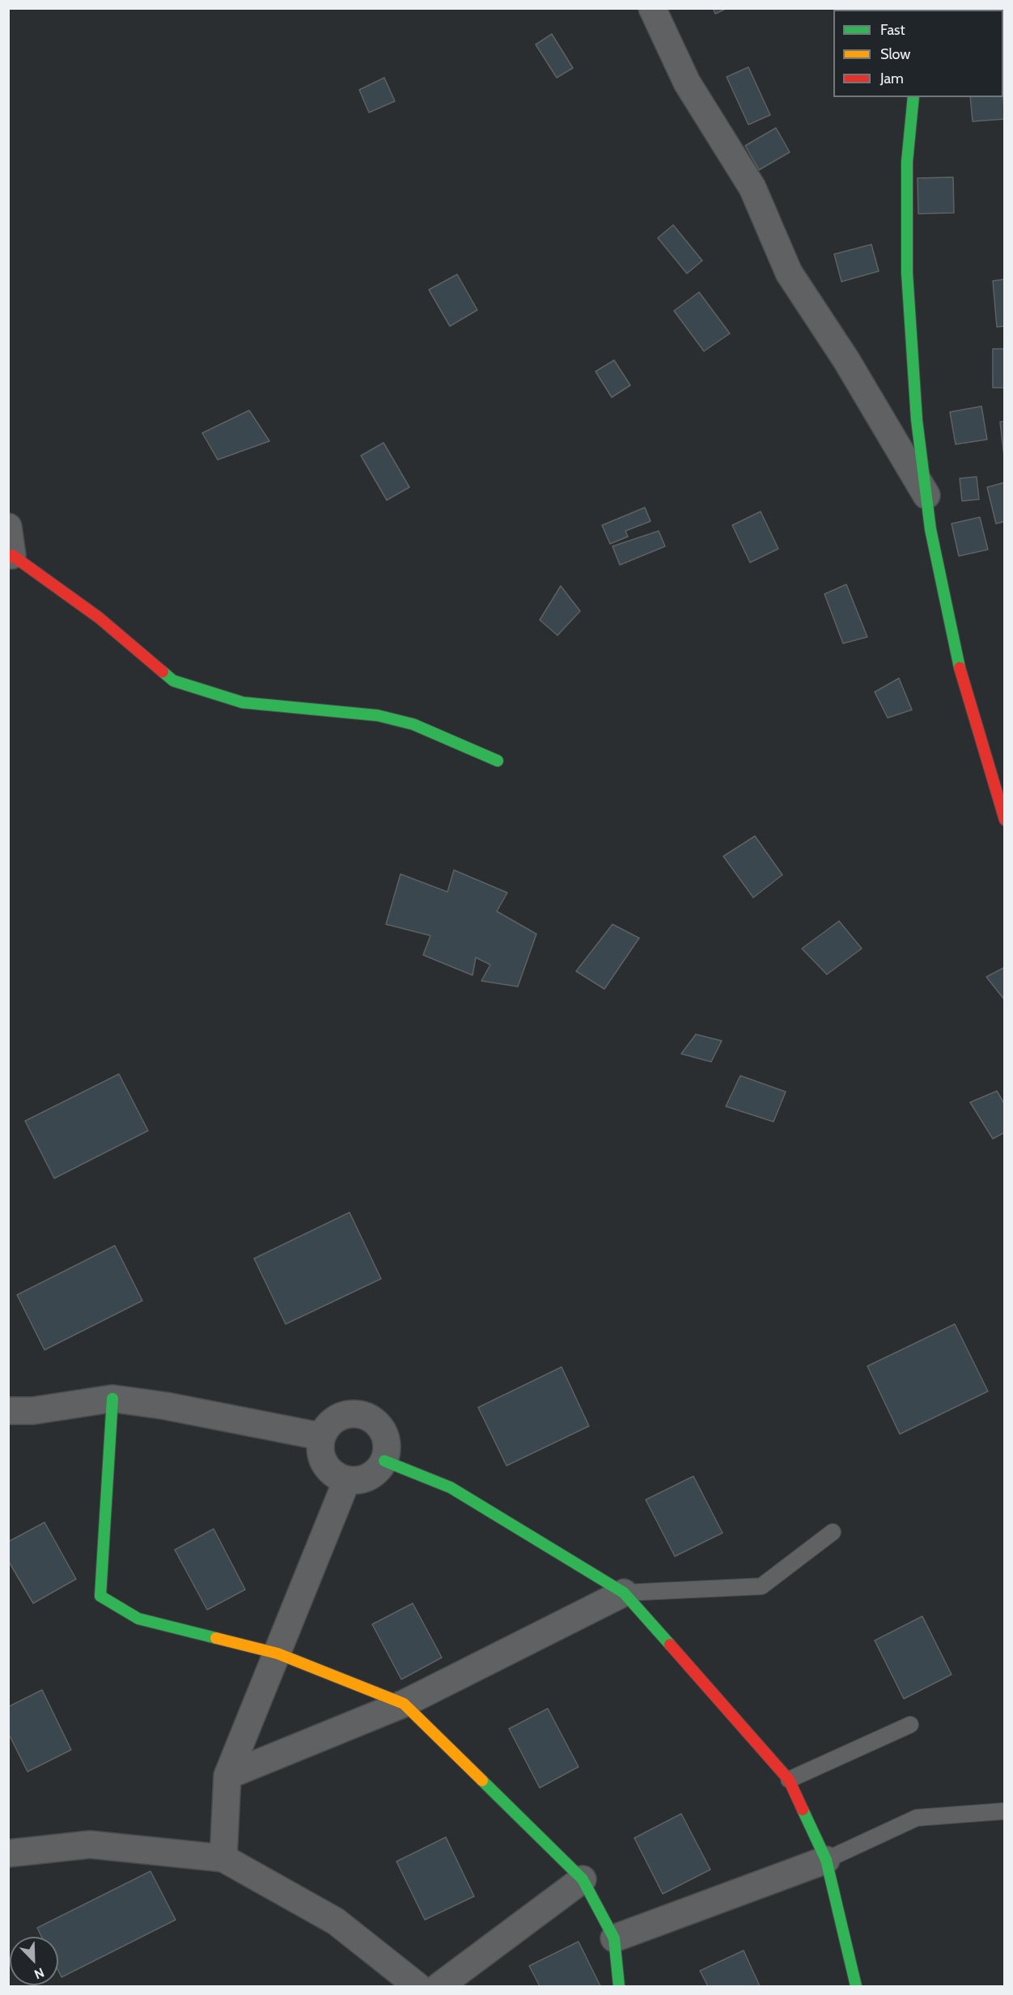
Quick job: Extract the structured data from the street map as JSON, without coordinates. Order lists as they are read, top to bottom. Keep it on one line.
{"legend":["Fast","Slow","Jam"],"north":"bottom right"}
